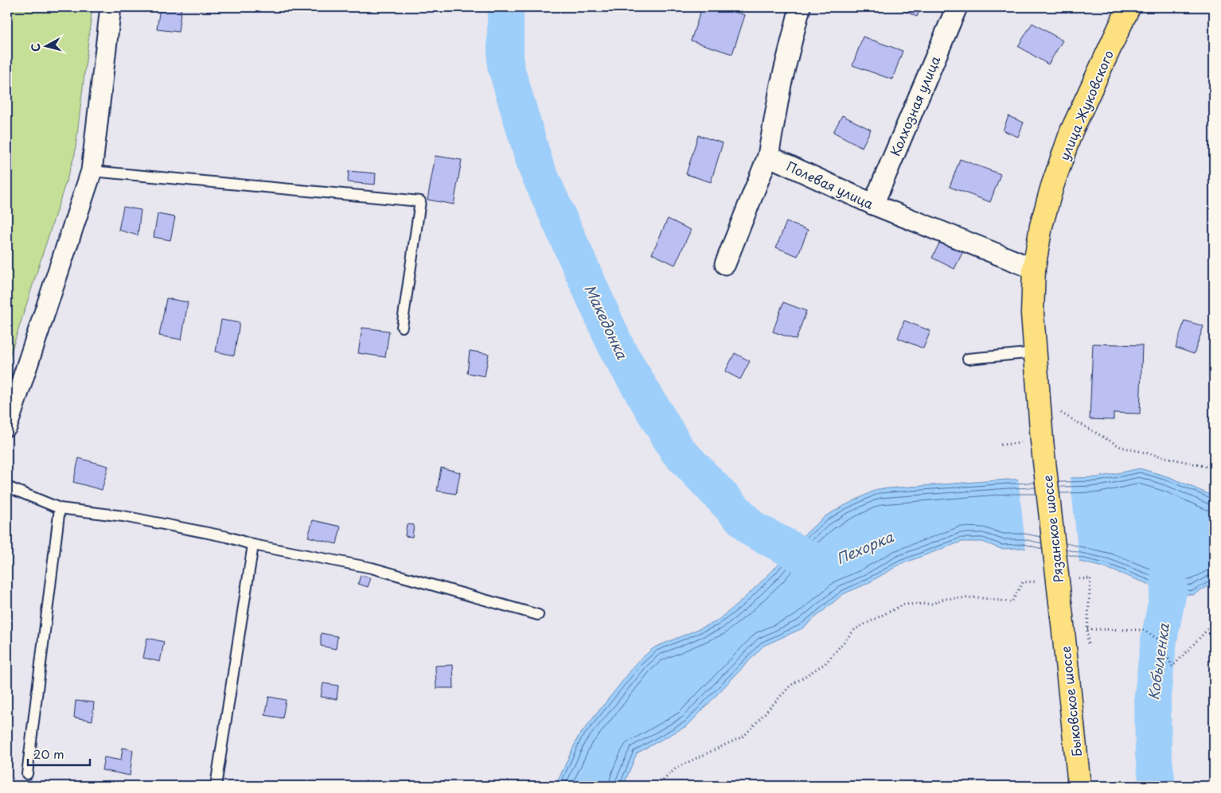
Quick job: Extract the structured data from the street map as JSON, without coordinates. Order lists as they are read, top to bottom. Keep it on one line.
{"streets":{"main road":["улица Жуковского","Рязанское шоссе","Быковское шоссе"],"street":["Колхозная улица","Полевая улица"]},"crossings":[["улица Жуковского","Полевая улица"],["улица Жуковского","Рязанское шоссе"],["Колхозная улица","Полевая улица"],["Рязанское шоссе","Быковское шоссе"]],"water":["Македонка","Пехорка","Кобыленка"],"scale_bar":"20 m","north":"left"}
